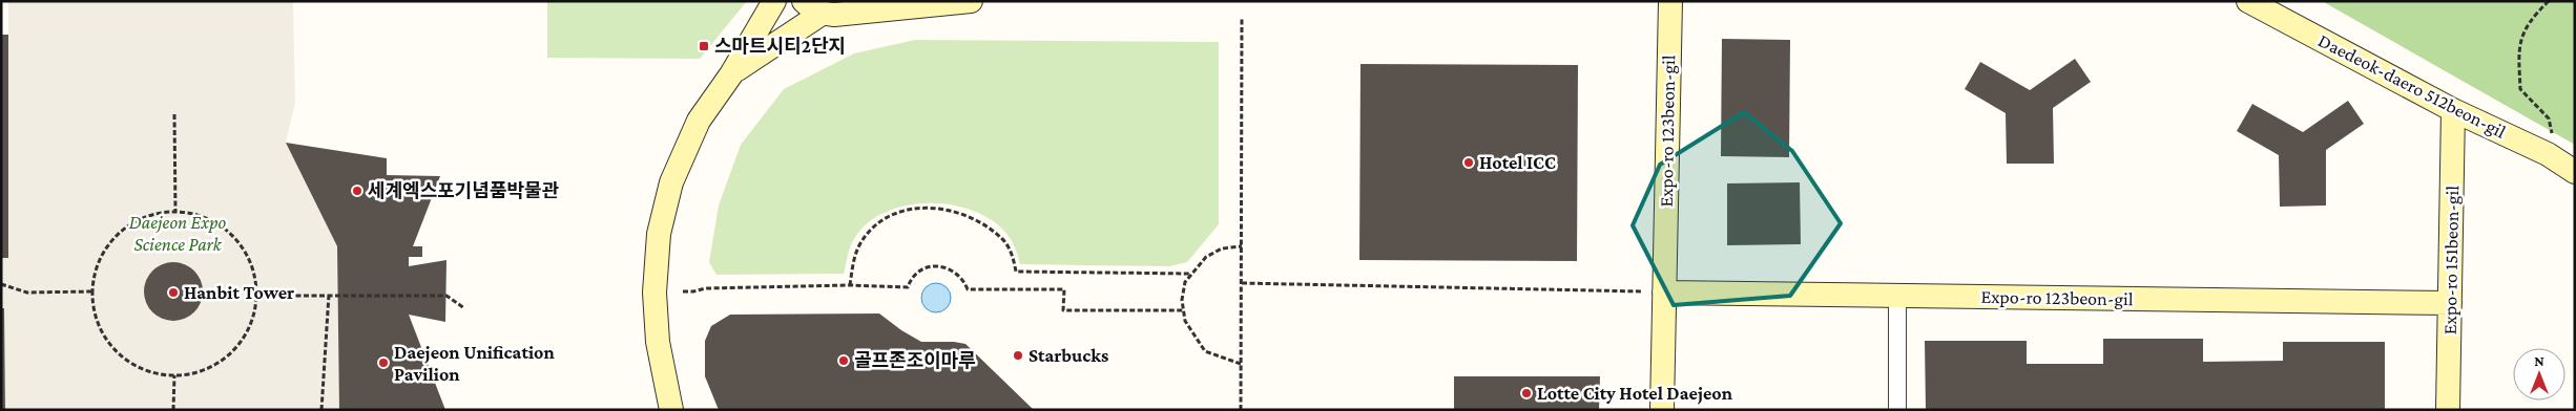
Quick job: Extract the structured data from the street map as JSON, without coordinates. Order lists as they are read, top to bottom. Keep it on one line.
{"streets":{"street":["Daedeok-daero 512beon-gil","Expo-ro 123beon-gil","Expo-ro 151beon-gil"]},"crossings":[["Daedeok-daero 512beon-gil","Expo-ro 151beon-gil"],["Expo-ro 123beon-gil","Expo-ro 151beon-gil"]],"parks":["Daejeon Expo Science Park"],"places":{"transit":["스마트시티2단지"],"other":["Hotel ICC","세계엑스포기념품박물관","Hanbit Tower","Starbucks","골프존조이마루","Daejeon Unification Pavilion","Lotte City Hotel Daejeon"]},"north":"top"}
